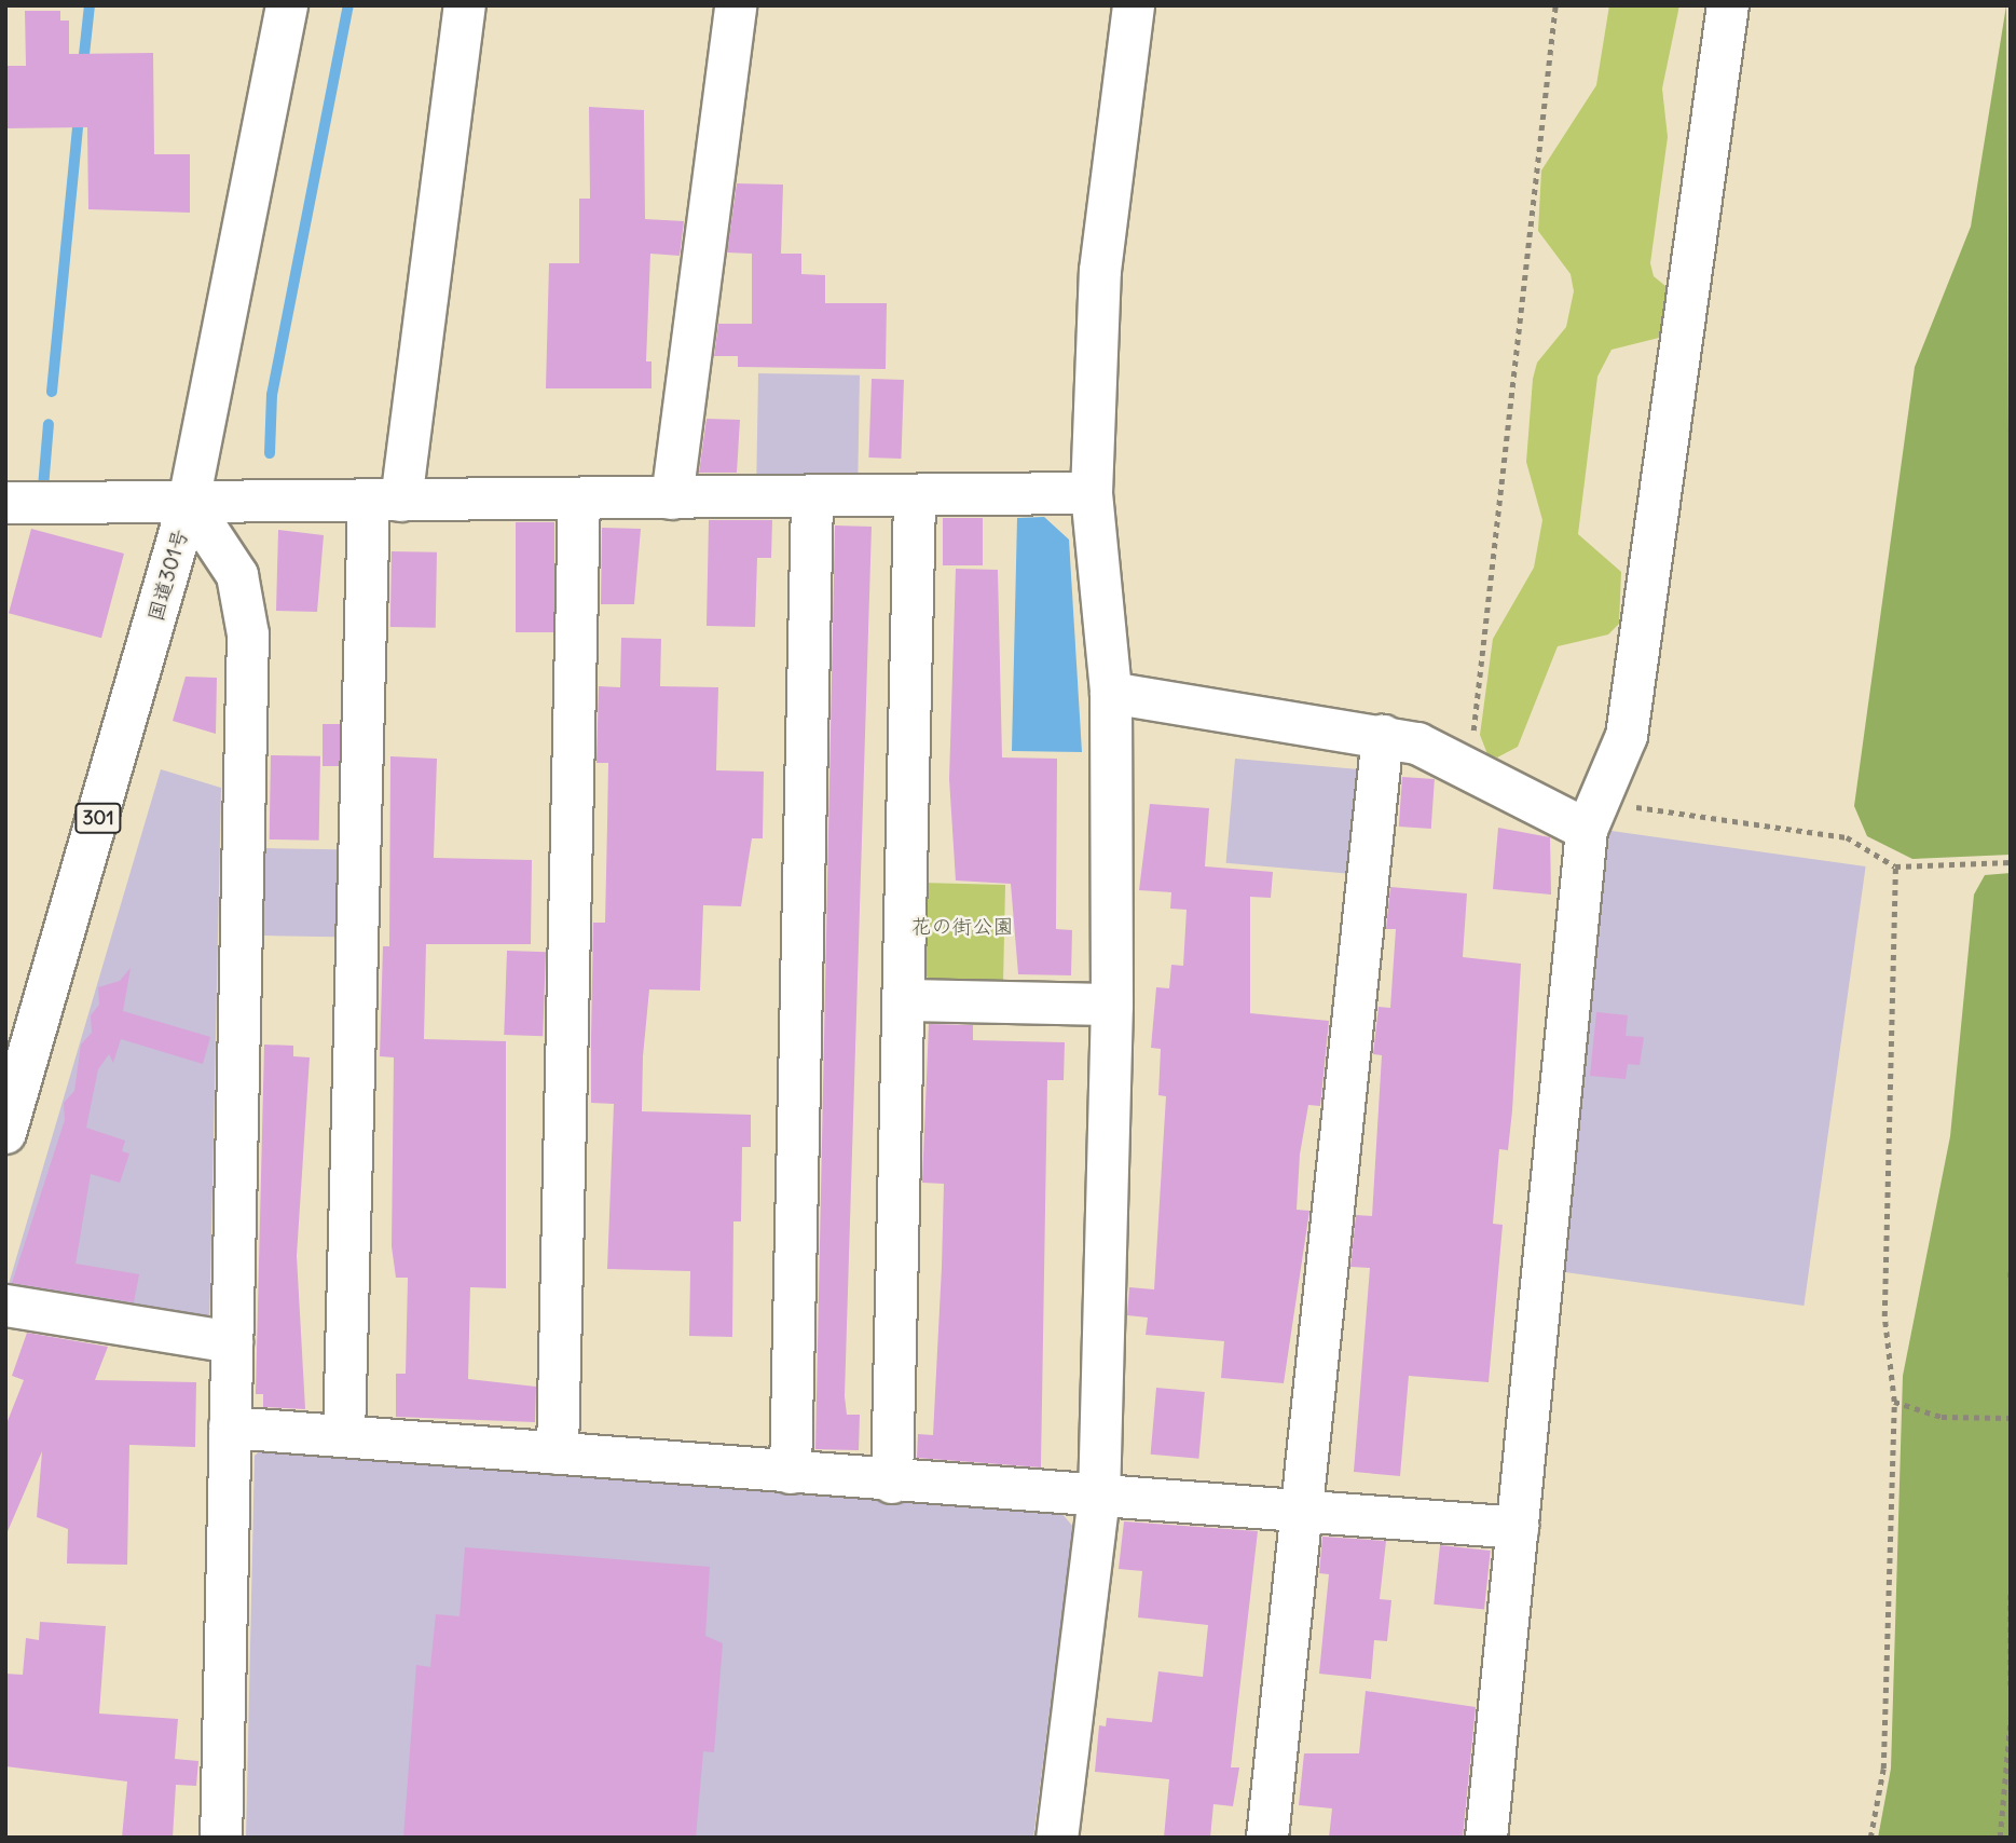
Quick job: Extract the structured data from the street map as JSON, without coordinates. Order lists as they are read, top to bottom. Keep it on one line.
{"streets":{"main road":["国道301号","301"]},"parks":["花の街公園"]}
